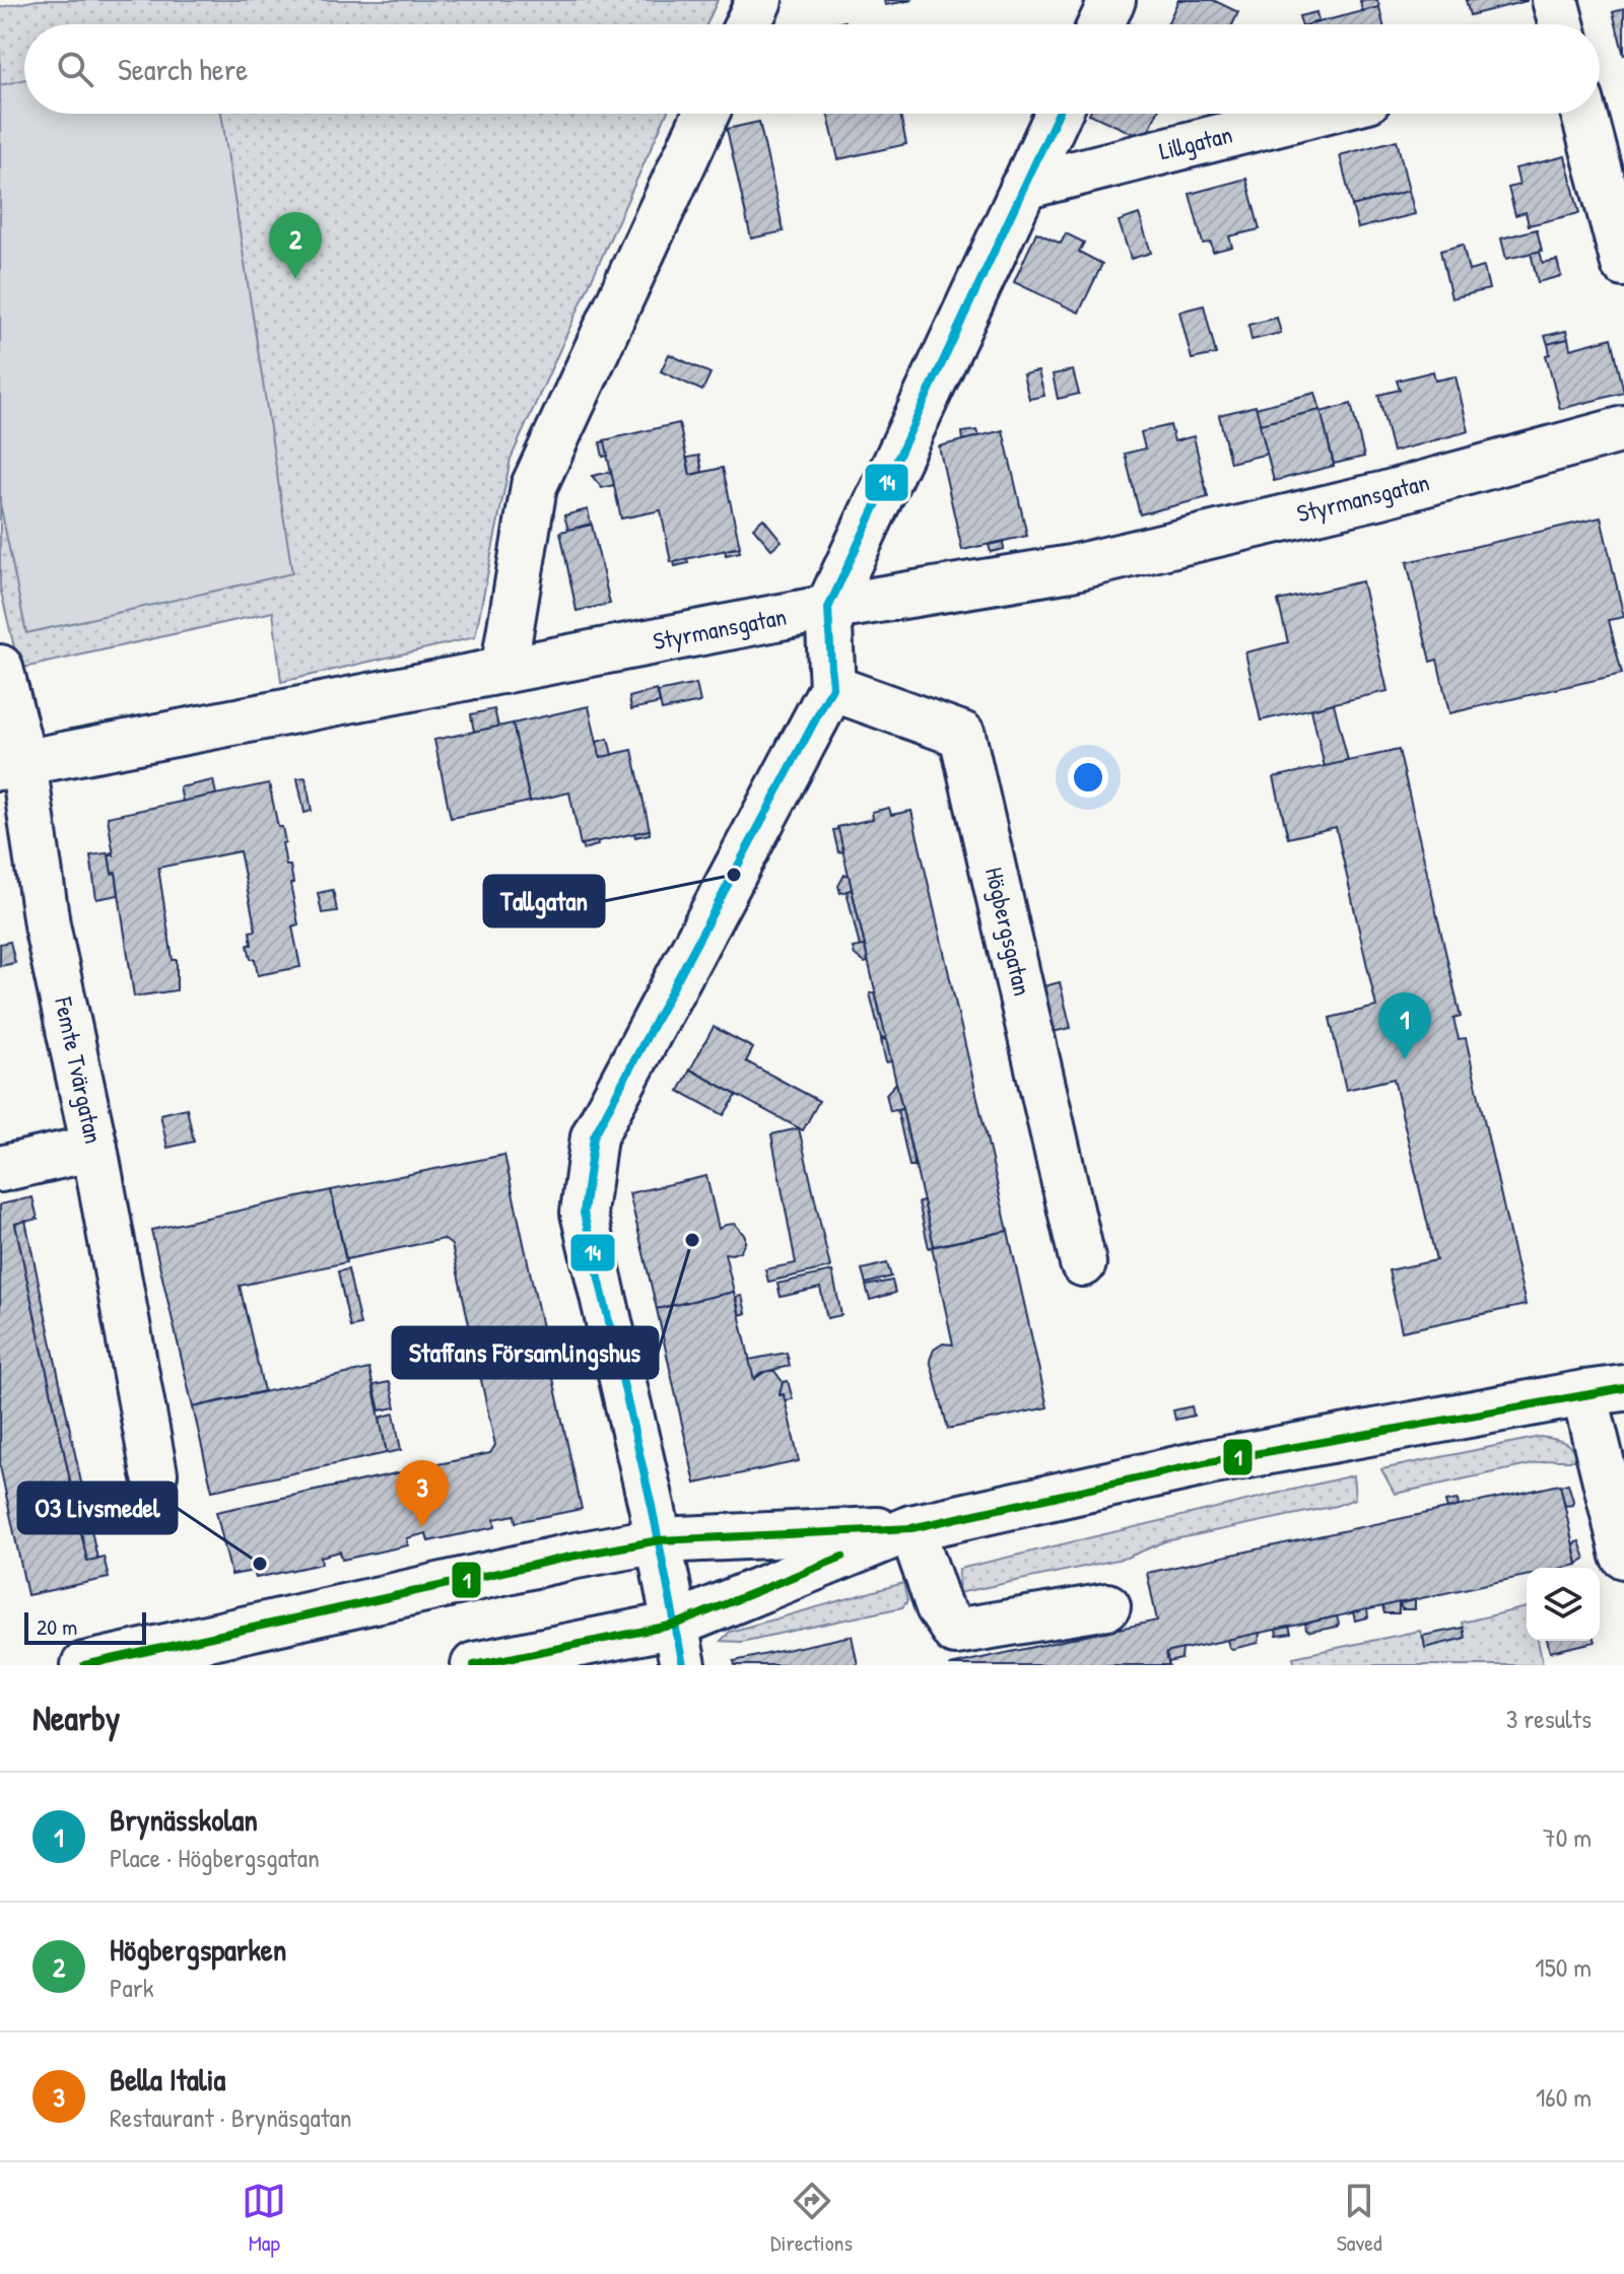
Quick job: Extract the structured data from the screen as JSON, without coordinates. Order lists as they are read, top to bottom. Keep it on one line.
{"streets":{"street":["Lillgatan","Styrmansgatan","Högbergsgatan","Femte Tvärgatan"]},"crossings":[["Styrmansgatan","Femte Tvärgatan"]],"places":["Tallgatan","Staffans Församlingshus","O3 Livsmedel"],"lines":["transit line 14","transit line 1"],"scale_bar":"20 m","page":{"search":"Search here","pins":["2","1","3"],"scale":"20 m","heading":["Nearby","3 results"],"list":[{"mark":"1","name":"Brynässkolan","note":"Place · Högbergsgatan","value":"70 m"},{"mark":"2","name":"Högbergsparken","note":"Park","value":"150 m"},{"mark":"3","name":"Bella Italia","note":"Restaurant · Brynäsgatan","value":"160 m"}],"nav":["Map","Directions","Saved"]}}
